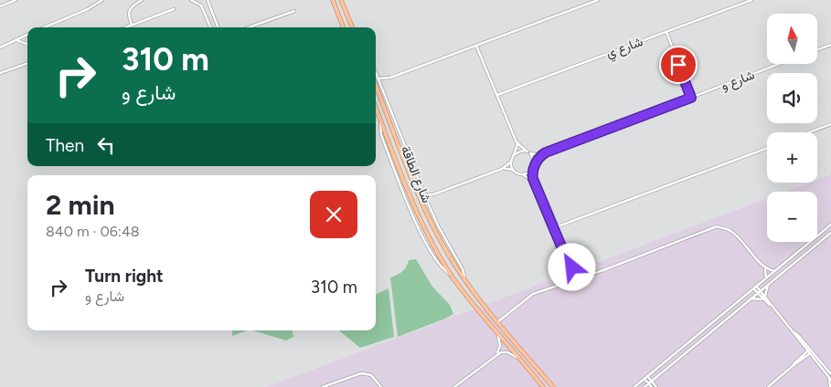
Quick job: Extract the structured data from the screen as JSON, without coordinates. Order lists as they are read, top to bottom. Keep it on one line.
{"streets":{"main road":["شارع الطاقة"],"street":["شارع ي","شارع و"]},"north":"top","page":{"map_buttons":["+","−"],"turn":["310 m","شارع و"],"then":"Then","heading":["2 min","840 m · 06:48"],"list":[{"name":"Turn right","note":"شارع و","value":"310 m"}]}}
